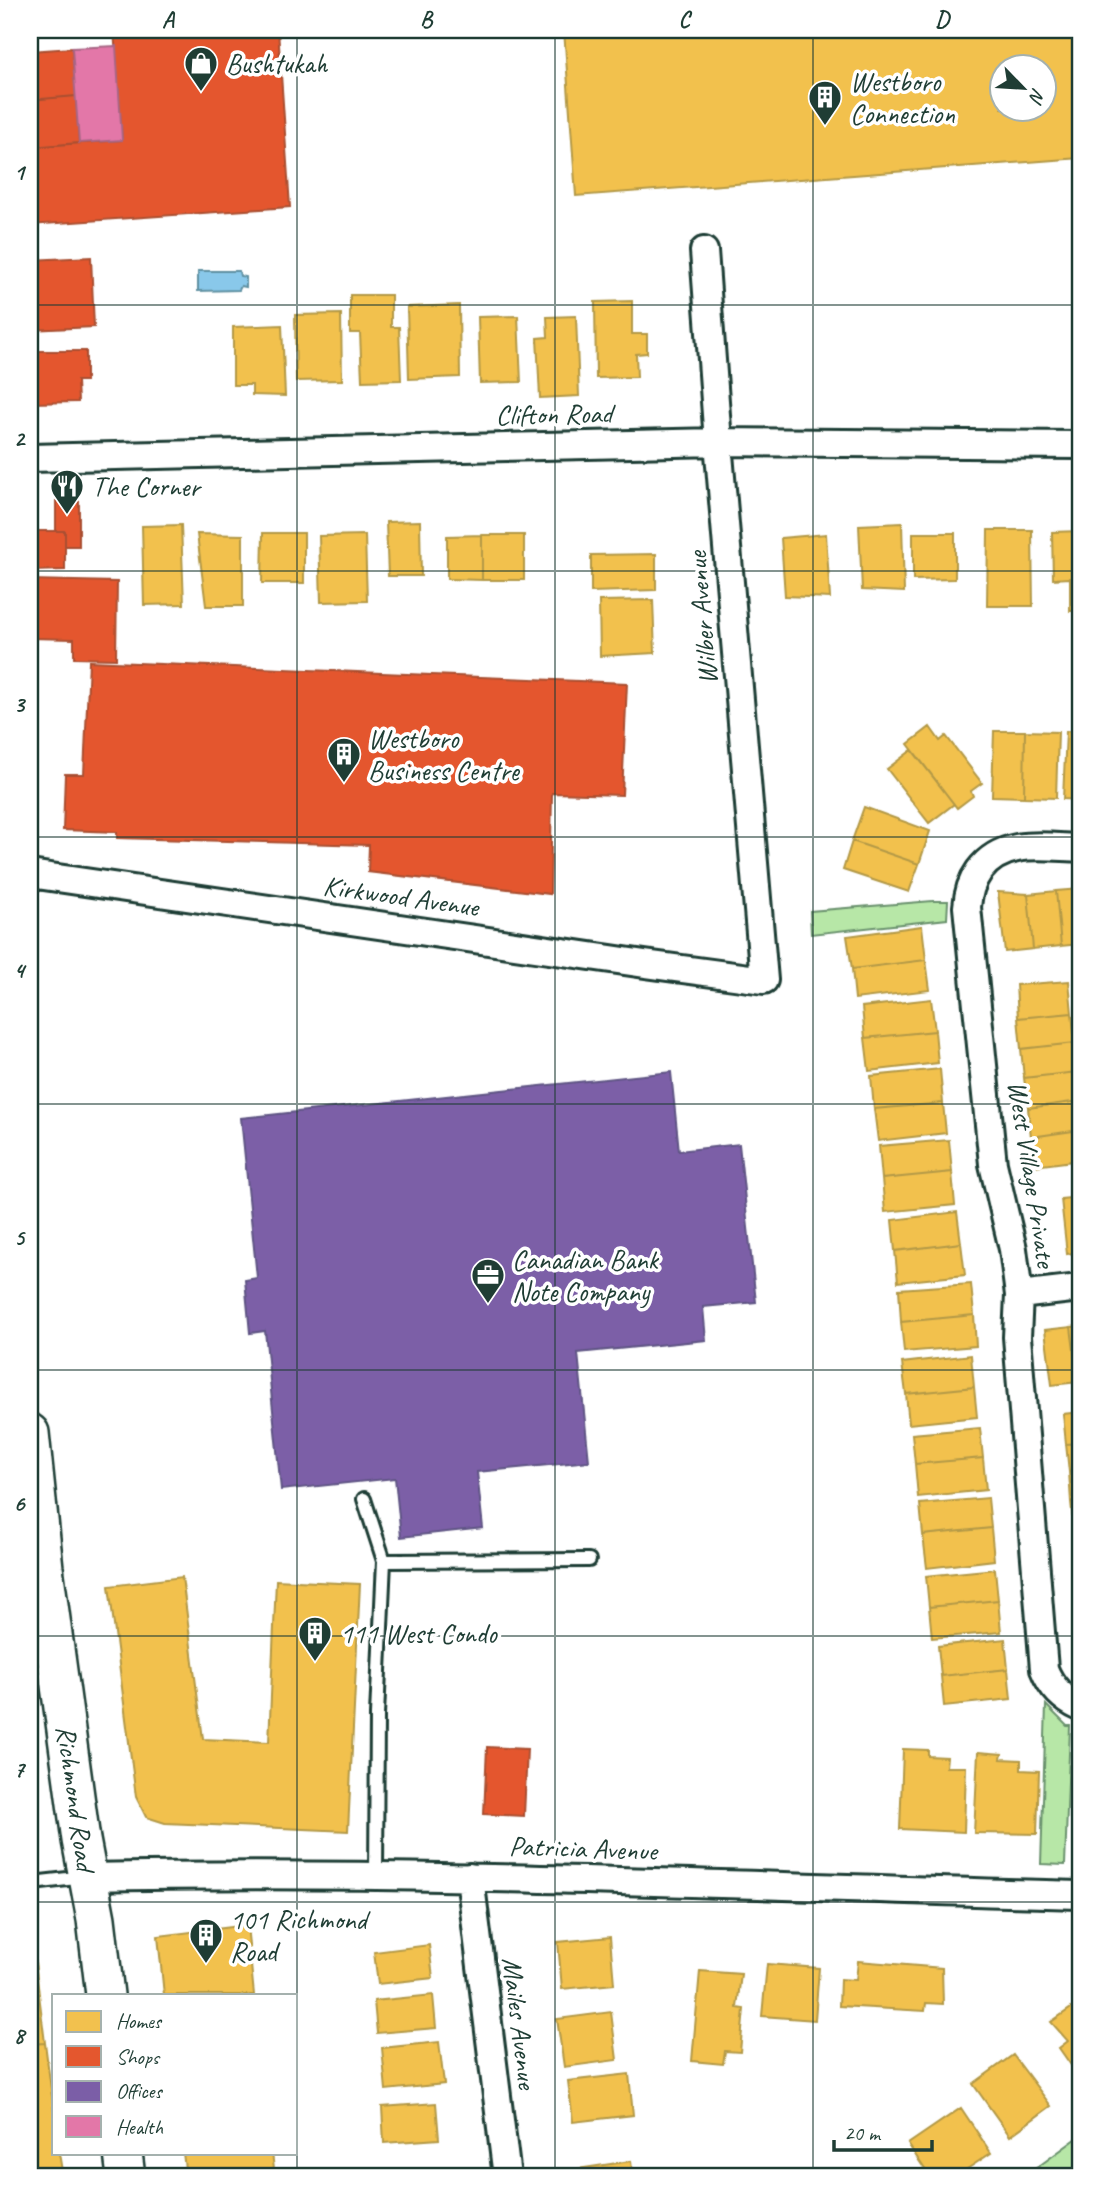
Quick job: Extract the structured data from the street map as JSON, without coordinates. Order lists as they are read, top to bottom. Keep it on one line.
{"streets":{"main road":["Richmond Road"],"street":["Clifton Road","Wilber Avenue","Kirkwood Avenue","West Village Private","Patricia Avenue","Mailes Avenue"]},"crossings":[["Clifton Road","Wilber Avenue"],["Wilber Avenue","Kirkwood Avenue"],["Richmond Road","Patricia Avenue"],["Patricia Avenue","Mailes Avenue"]],"places":{"shop":["Bushtukah"],"building":["Westboro Connection","Westboro Business Centre","111 West Condo","101 Richmond Road"],"restaurant":["The Corner"],"office":["Canadian Bank Note Company"]},"legend":["Homes","Shops","Offices","Health"],"scale_bar":"20 m","north":"bottom right","grid":{"columns":["A","B","C","D"],"rows":["1","2","3","4","5","6","7","8"]}}
